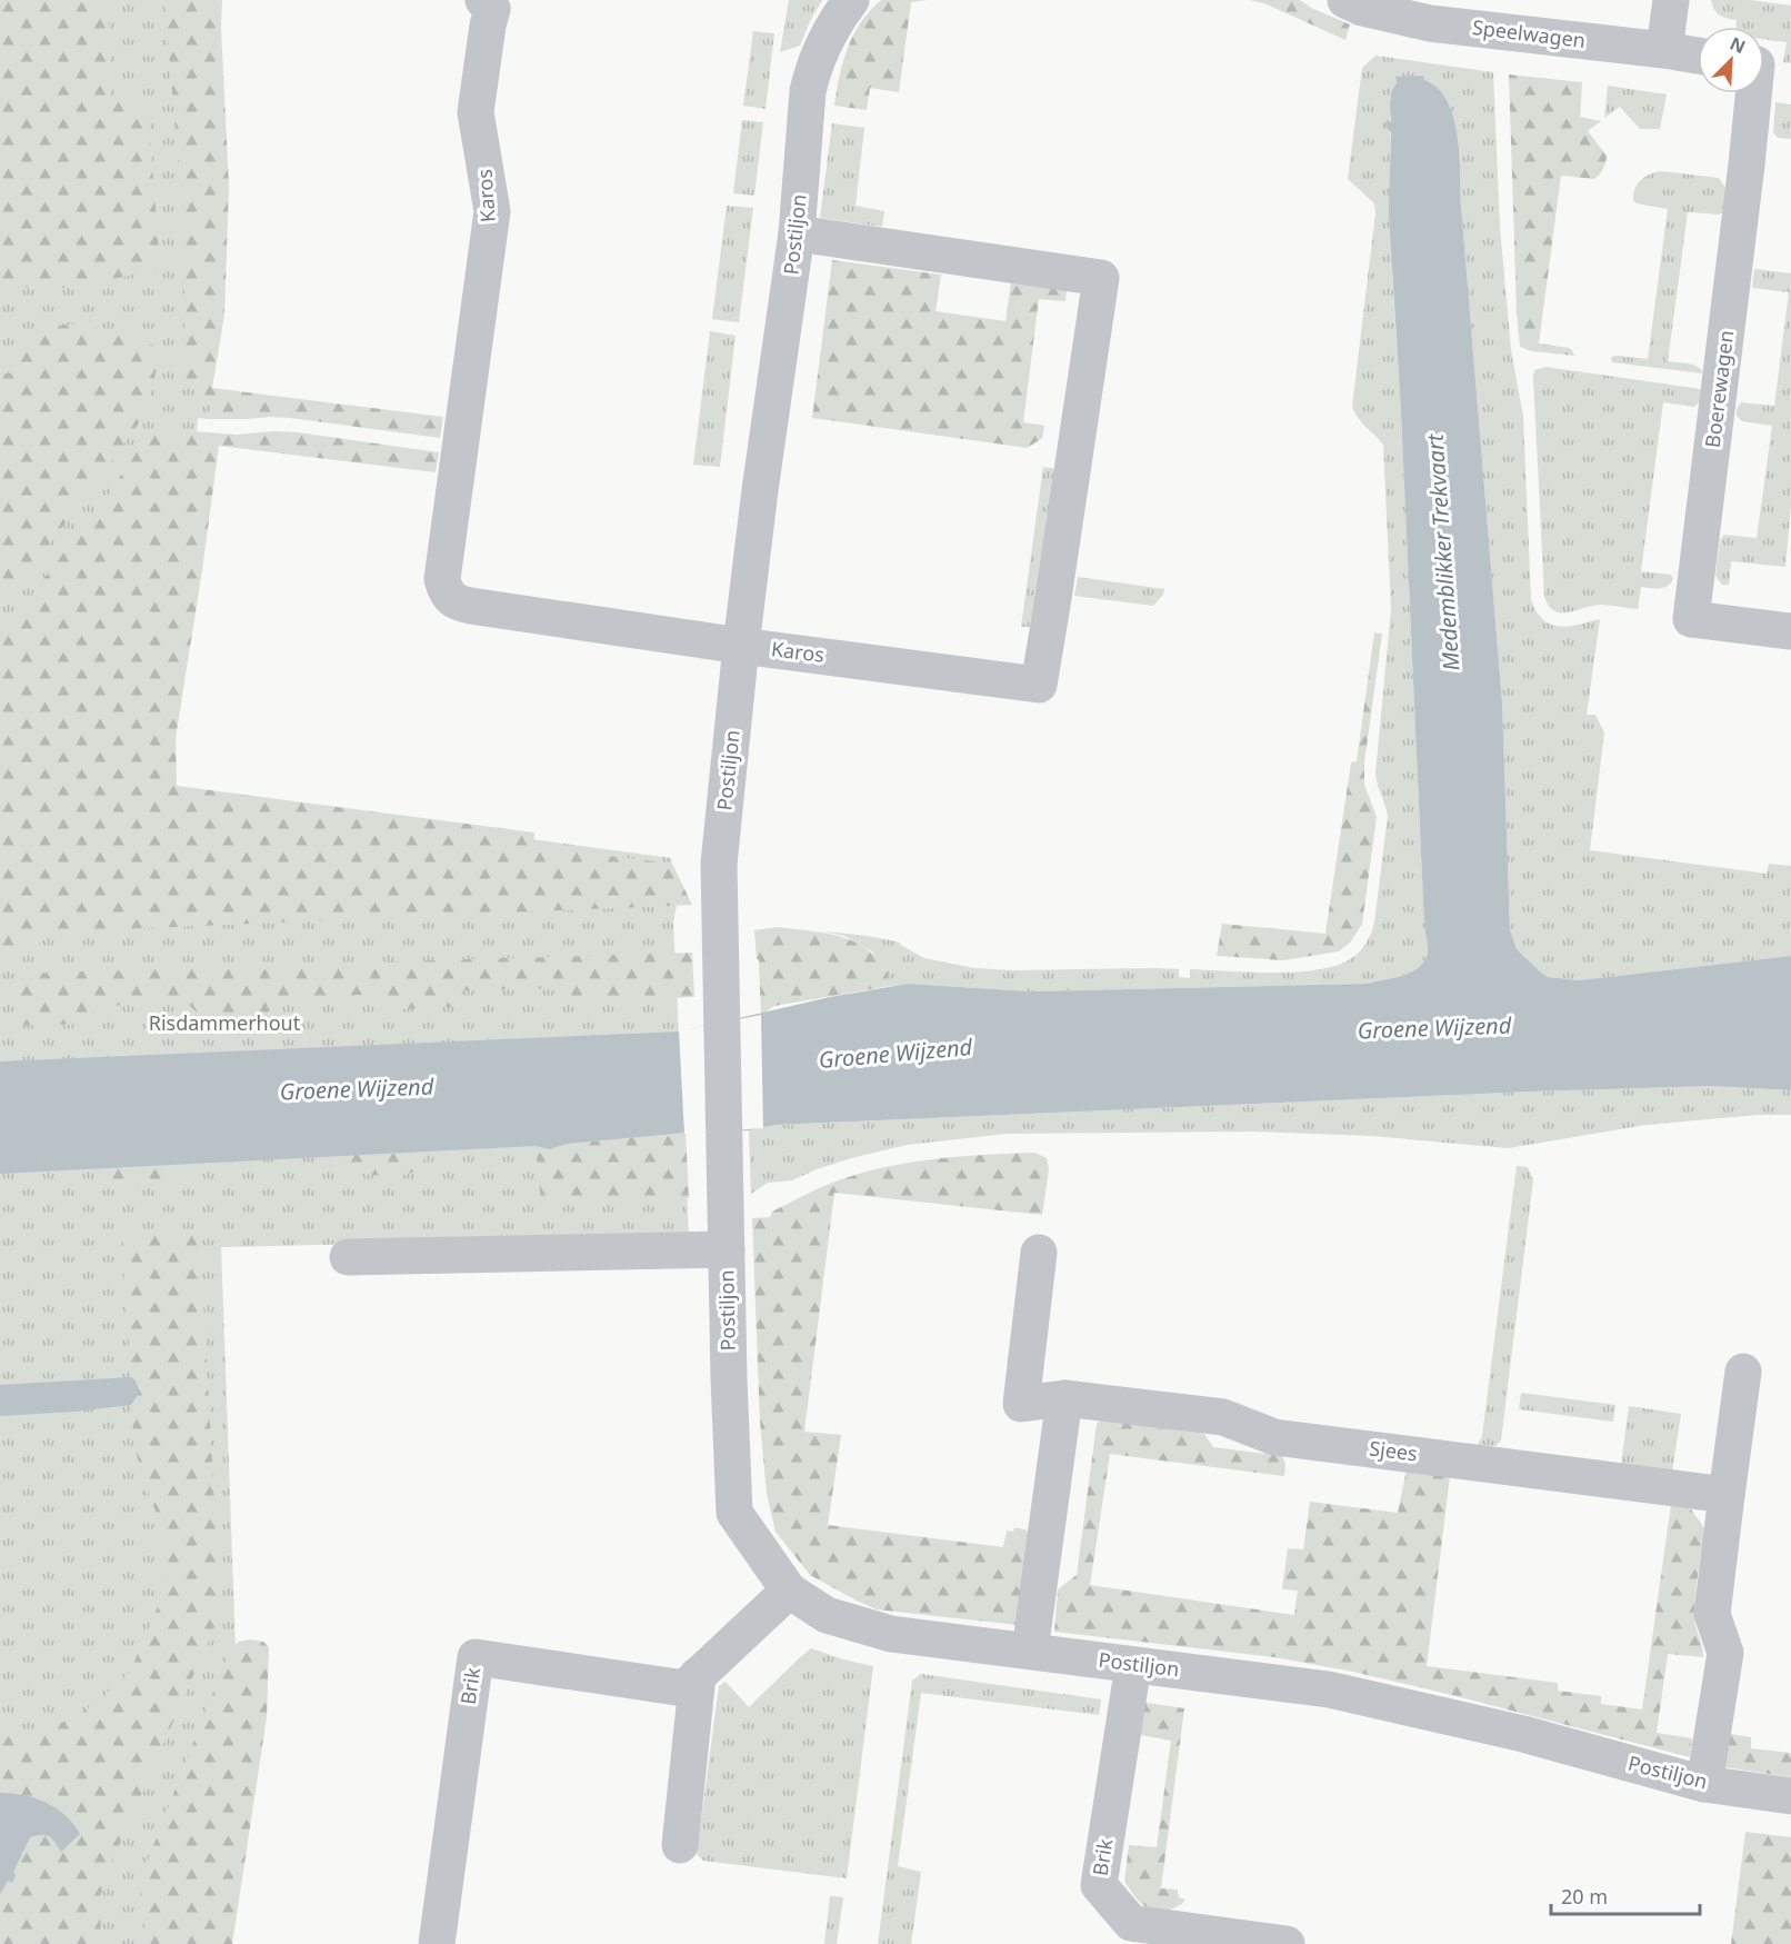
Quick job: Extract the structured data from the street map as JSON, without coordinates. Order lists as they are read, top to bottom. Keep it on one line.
{"streets":{"street":["Speelwagen","Karos","Postiljon","Boerewagen","Sjees","Brik"]},"crossings":[["Karos","Postiljon"],["Postiljon","Brik"]],"water":["Medemblikker Trekvaart","Groene Wijzend"],"parks":["Risdammerhout"],"scale_bar":"20 m","north":"top right"}
